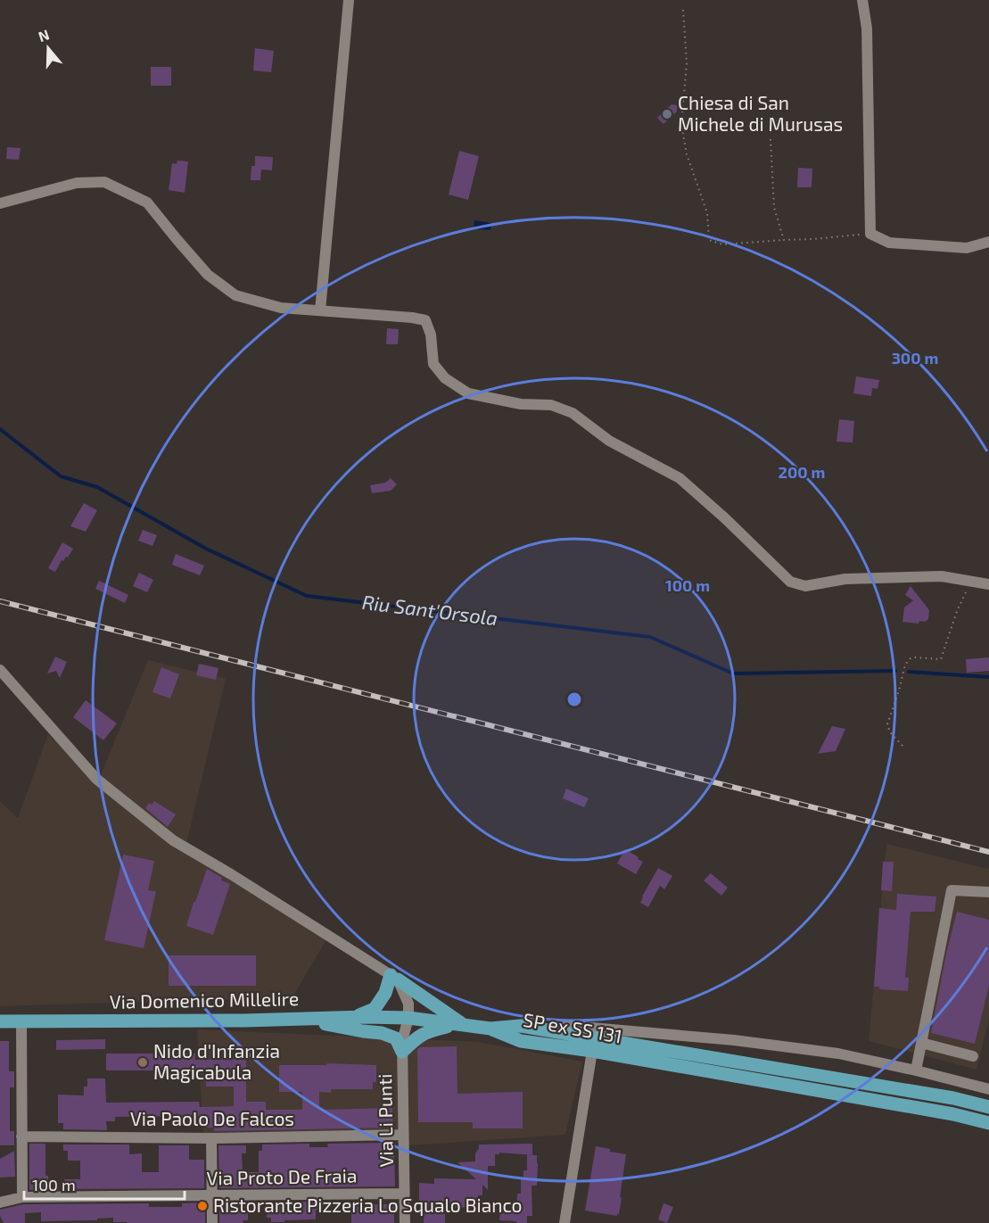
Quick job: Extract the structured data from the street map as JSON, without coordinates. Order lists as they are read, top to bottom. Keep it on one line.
{"streets":{"main road":["Via Domenico Millelire","SP ex SS 131"],"street":["Via Paolo De Falcos","Via Li Punti","Via Proto De Fraia"]},"crossings":[["Via Domenico Millelire","SP ex SS 131"],["Via Domenico Millelire","Via Li Punti"],["Via Paolo De Falcos","Via Li Punti"],["Via Li Punti","Via Proto De Fraia"]],"water":["Riu Sant'Orsola"],"places":["Chiesa di San Michele di Murusas","Nido d'Infanzia Magicabula","Ristorante Pizzeria Lo Squalo Bianco"],"scale_bar":"100 m","north":"top","rings":["300 m","200 m","100 m"]}
